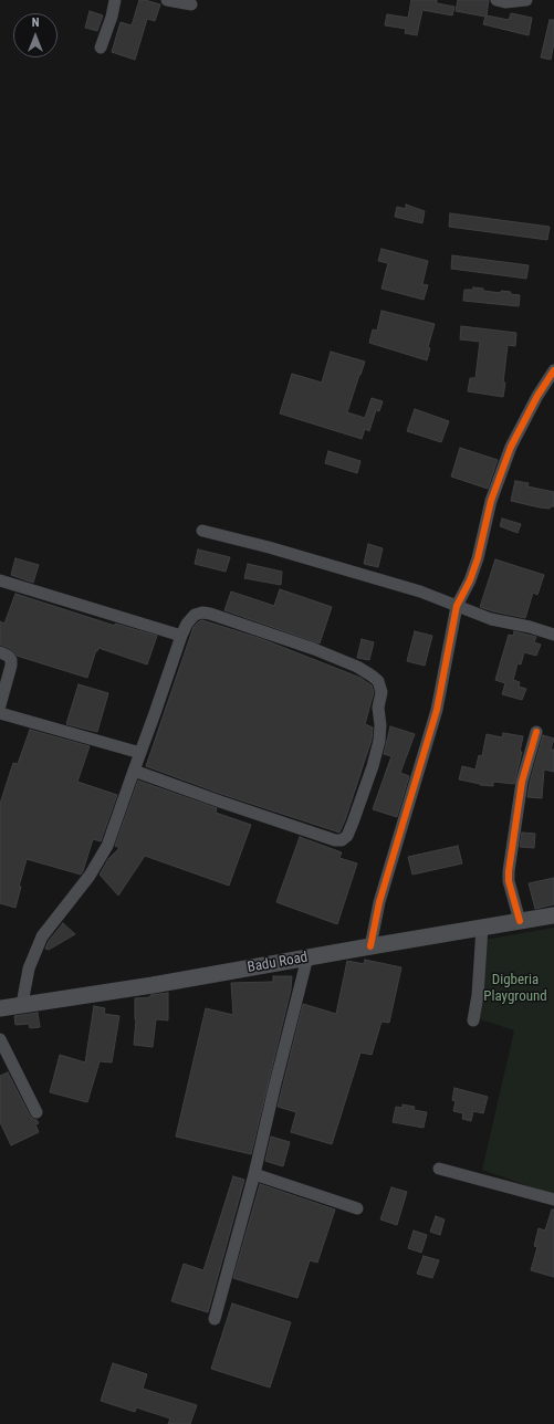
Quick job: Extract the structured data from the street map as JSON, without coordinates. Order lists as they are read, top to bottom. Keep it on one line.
{"streets":{"main road":["Badu Road"]},"parks":["Digberia Playground"],"north":"top"}
